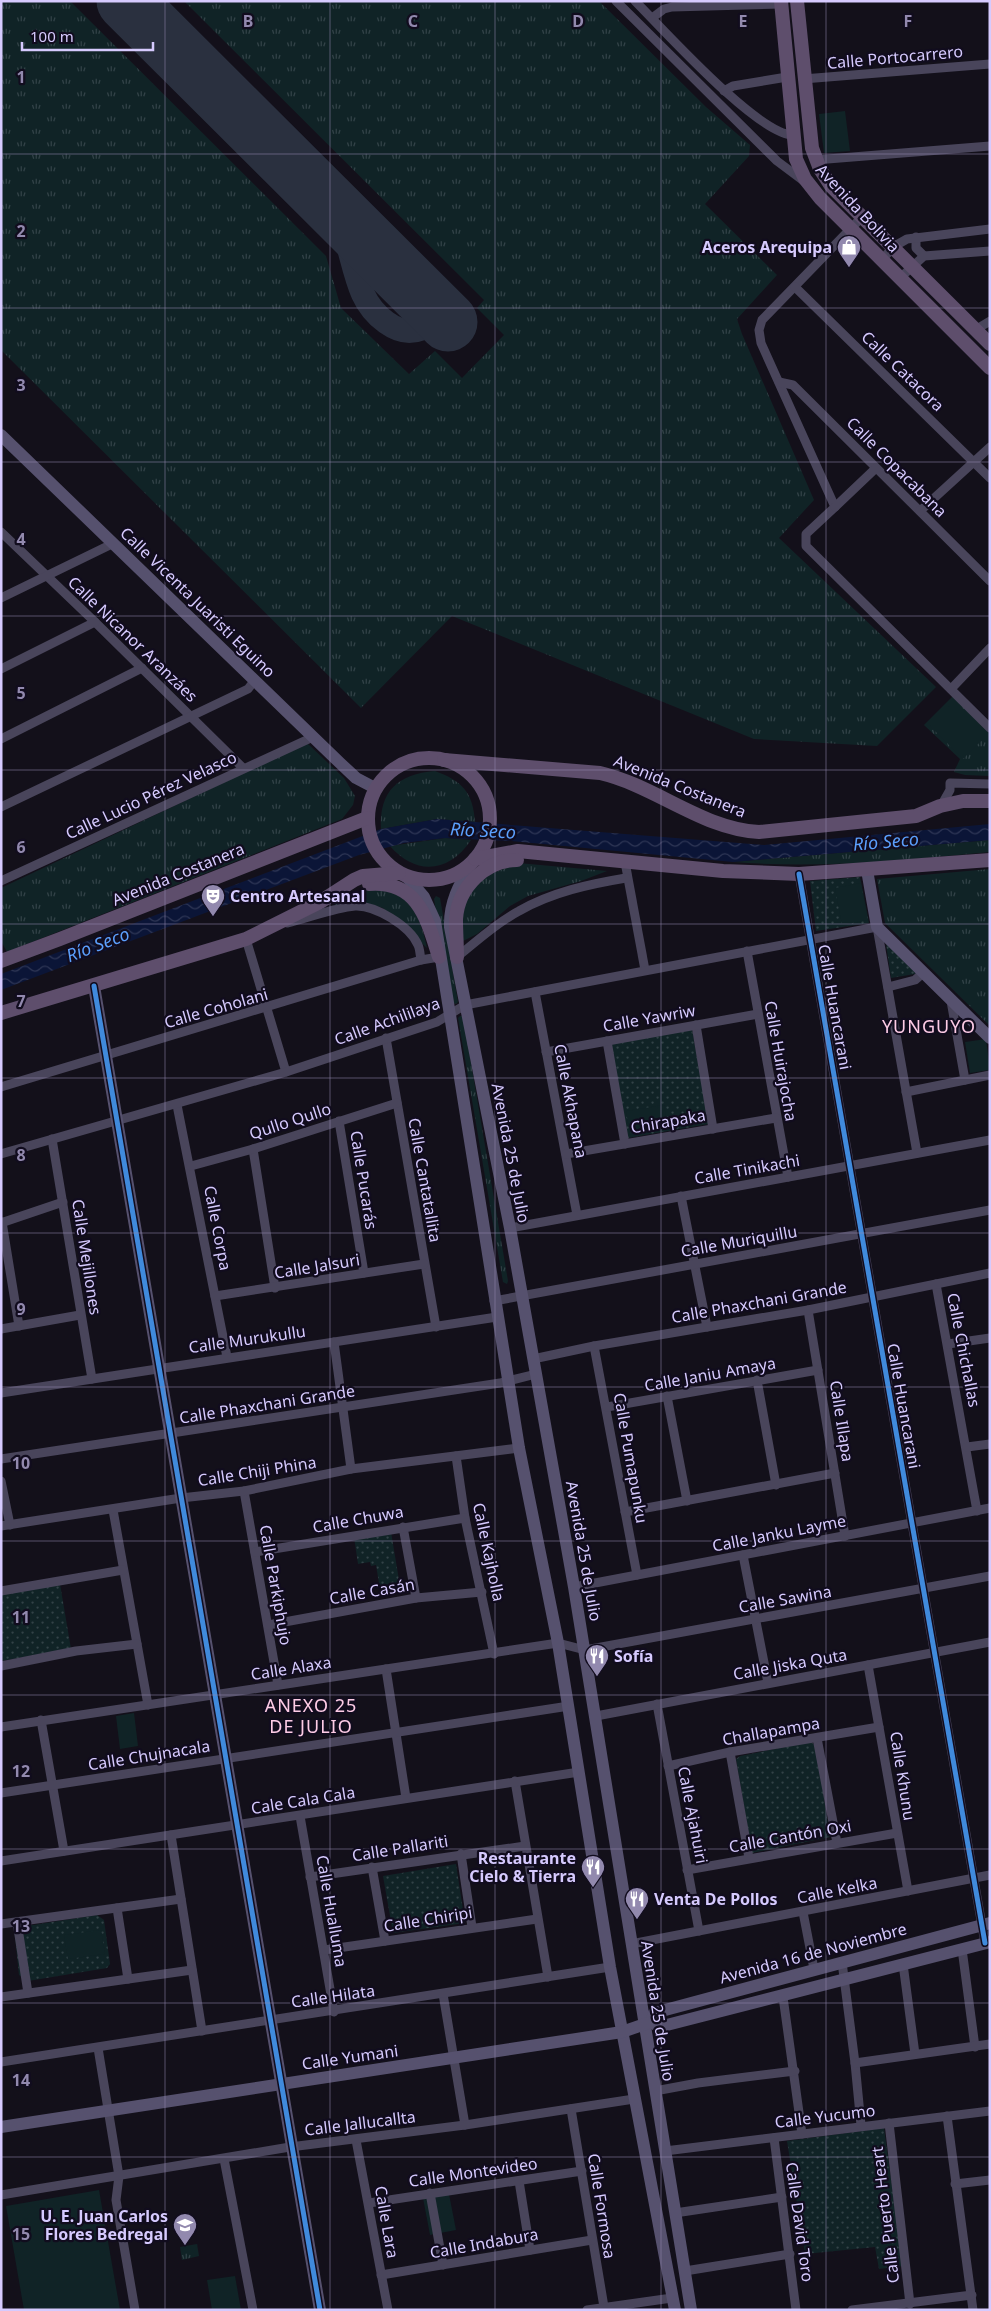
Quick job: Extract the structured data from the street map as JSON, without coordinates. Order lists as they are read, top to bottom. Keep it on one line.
{"streets":{"main road":["Avenida Bolivia","Calle Vicenta Juaristi Eguino","Avenida Costanera","Avenida 25 de Julio","Avenida 16 de Noviembre","Calle Yumani"],"street":["Calle Portocarrero","Calle Catacora","Calle Copacabana","Calle Nicanor Aranzáes","Calle Lucio Pérez Velasco","Calle Huancarani","Calle Coholani","Calle Yawriw","Calle Achililaya","Calle Huirajocha","Calle Akhapana","Qullo Qullo","Chirapaka","Calle Tinikachi","Calle Pucarás","Calle Cantatallita","Calle Corpa","Calle Muriquillu","Calle Mejillones","Calle Jalsuri","Calle Phaxchani Grande","Calle Murukullu","Calle Chichallas","Calle Janiu Amaya","Calle Illapa","Calle Pumapunku","Calle Chiji Phina","Calle Chuwa","Calle Janku Layme","Calle Kajholla","Calle Parkiphujo","Calle Casán","Calle Sawina","Calle Jiska Quta","Calle Alaxa","Challapampa","Calle Chujnacala","Calle Khunu","Cale Cala Cala","Calle Ajahuiri","Calle Cantón Oxi","Calle Pallariti","Calle Kelka","Calle Hualluma","Calle Chiripi","Calle Hilata","Calle Yucumo","Calle Jallucallta","Calle Montevideo","Calle Formosa","Calle Puerto Heart","Calle Lara","Calle David Toro","Calle Indabura"]},"crossings":[["Calle Portocarrero","Avenida Bolivia"],["Calle Vicenta Juaristi Eguino","Avenida Costanera"],["Calle Vicenta Juaristi Eguino","Calle Lucio Pérez Velasco"],["Calle Vicenta Juaristi Eguino","Avenida 25 de Julio"],["Calle Nicanor Aranzáes","Calle Lucio Pérez Velasco"],["Avenida Costanera","Avenida 25 de Julio"],["Calle Huancarani","Calle Achililaya"],["Calle Huancarani","Calle Tinikachi"],["Calle Huancarani","Calle Muriquillu"],["Calle Huancarani","Calle Phaxchani Grande"],["Calle Huancarani","Calle Janku Layme"],["Calle Huancarani","Calle Sawina"],["Calle Huancarani","Calle Jiska Quta"],["Calle Huancarani","Calle Kelka"],["Calle Huancarani","Avenida 16 de Noviembre"],["Calle Yawriw","Calle Huirajocha"],["Calle Yawriw","Calle Akhapana"],["Calle Achililaya","Calle Huirajocha"],["Calle Achililaya","Calle Akhapana"],["Calle Achililaya","Avenida 25 de Julio"],["Calle Achililaya","Calle Cantatallita"],["Calle Achililaya","Calle Corpa"],["Calle Achililaya","Calle Mejillones"],["Calle Huirajocha","Chirapaka"],["Calle Huirajocha","Calle Tinikachi"],["Calle Akhapana","Chirapaka"],["Calle Akhapana","Calle Tinikachi"],["Qullo Qullo","Calle Pucarás"],["Qullo Qullo","Calle Cantatallita"],["Qullo Qullo","Calle Corpa"],["Avenida 25 de Julio","Calle Tinikachi"],["Avenida 25 de Julio","Calle Muriquillu"],["Avenida 25 de Julio","Calle Phaxchani Grande"],["Avenida 25 de Julio","Calle Janku Layme"],["Avenida 25 de Julio","Calle Sawina"],["Avenida 25 de Julio","Calle Jiska Quta"],["Avenida 25 de Julio","Calle Alaxa"],["Avenida 25 de Julio","Calle Kelka"],["Avenida 25 de Julio","Avenida 16 de Noviembre"],["Avenida 25 de Julio","Calle Yumani"],["Avenida 25 de Julio","Calle Yucumo"],["Calle Pucarás","Calle Jalsuri"],["Calle Cantatallita","Calle Jalsuri"],["Calle Cantatallita","Calle Murukullu"],["Calle Corpa","Calle Jalsuri"],["Calle Corpa","Calle Murukullu"],["Calle Mejillones","Calle Murukullu"],["Calle Phaxchani Grande","Calle Chichallas"],["Calle Phaxchani Grande","Calle Illapa"],["Calle Phaxchani Grande","Calle Pumapunku"],["Calle Chichallas","Calle Janku Layme"],["Calle Janiu Amaya","Calle Illapa"],["Calle Janiu Amaya","Calle Pumapunku"],["Calle Illapa","Calle Janku Layme"],["Calle Pumapunku","Calle Janku Layme"],["Calle Chiji Phina","Calle Kajholla"],["Calle Chiji Phina","Calle Parkiphujo"],["Calle Chuwa","Calle Kajholla"],["Calle Chuwa","Calle Parkiphujo"],["Calle Kajholla","Calle Casán"],["Calle Kajholla","Calle Alaxa"],["Calle Parkiphujo","Calle Casán"],["Calle Parkiphujo","Calle Alaxa"],["Calle Sawina","Calle Alaxa"],["Calle Jiska Quta","Calle Khunu"],["Calle Jiska Quta","Calle Ajahuiri"],["Challapampa","Calle Khunu"],["Challapampa","Calle Ajahuiri"],["Calle Khunu","Calle Cantón Oxi"],["Calle Khunu","Calle Kelka"],["Cale Cala Cala","Calle Hualluma"],["Calle Ajahuiri","Calle Cantón Oxi"],["Calle Ajahuiri","Calle Kelka"],["Calle Pallariti","Calle Hualluma"],["Calle Hualluma","Calle Chiripi"],["Calle Hualluma","Calle Hilata"],["Avenida 16 de Noviembre","Calle Yumani"],["Calle Yucumo","Calle Puerto Heart"],["Calle Yucumo","Calle David Toro"],["Calle Jallucallta","Calle Formosa"],["Calle Jallucallta","Calle Lara"],["Calle Montevideo","Calle Formosa"],["Calle Montevideo","Calle Lara"],["Calle Formosa","Calle Indabura"],["Calle Lara","Calle Indabura"]],"districts":["YUNGUYO","ANEXO 25 DE JULIO"],"water":["Río Seco"],"places":{"shop":["Aceros Arequipa"],"theatre":["Centro Artesanal"],"restaurant":["Sofía","Restaurante Cielo & Tierra","Venta De Pollos"],"school or university":["U. E. Juan Carlos Flores Bedregal"]},"scale_bar":"100 m","grid":{"columns":["B","C","D","E","F"],"rows":["1","2","3","4","5","6","7","8","9","10","11","12","13","14","15"]}}
